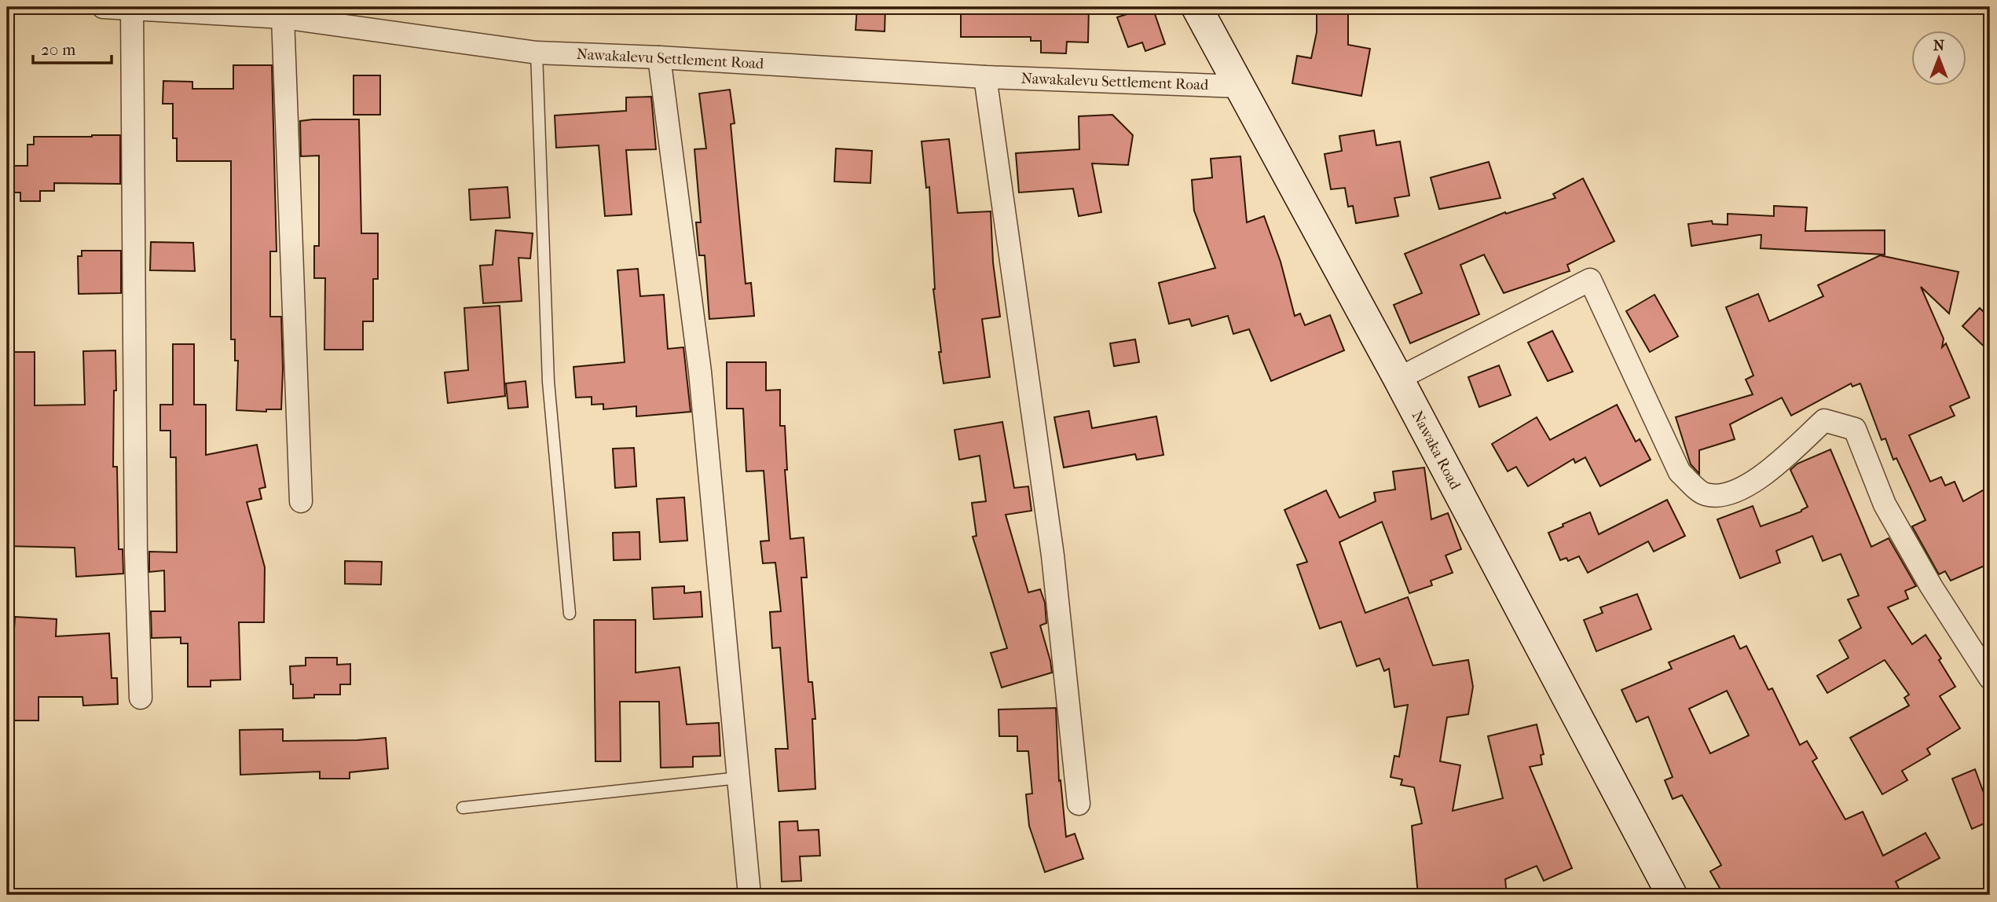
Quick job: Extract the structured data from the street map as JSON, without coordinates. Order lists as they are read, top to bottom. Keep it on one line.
{"streets":{"street":["Nawakalevu Settlement Road","Nawaka Road"]},"crossings":[["Nawakalevu Settlement Road","Nawaka Road"]],"scale_bar":"20 m","north":"top"}
